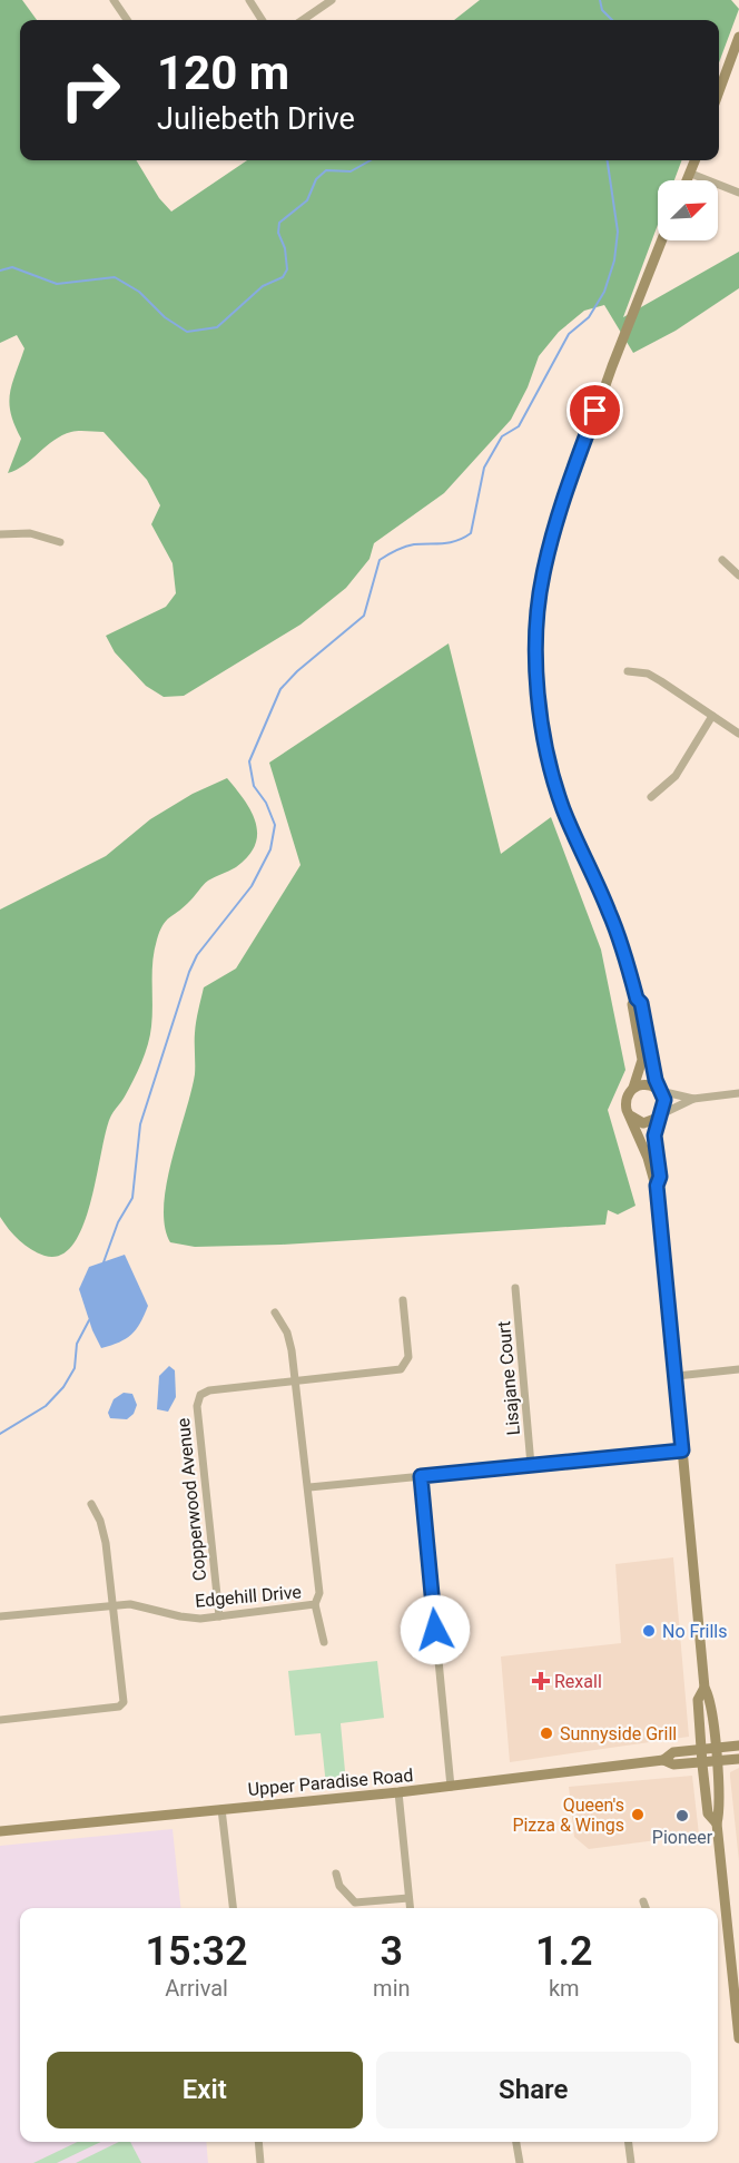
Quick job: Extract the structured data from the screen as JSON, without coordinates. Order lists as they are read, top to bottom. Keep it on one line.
{"streets":{"main road":["Upper Paradise Road"],"street":["Lisajane Court","Copperwood Avenue","Edgehill Drive"]},"crossings":[["Copperwood Avenue","Edgehill Drive"]],"places":{"other":["No Frills","Sunnyside Grill","Queen's Pizza & Wings","Pioneer"],"health":["Rexall"]},"north":"top right","page":{"turn":["120 m","Juliebeth Drive"],"eta":["15:32","Arrival","3","min","1.2","km"],"buttons":["Exit","Share"]}}
